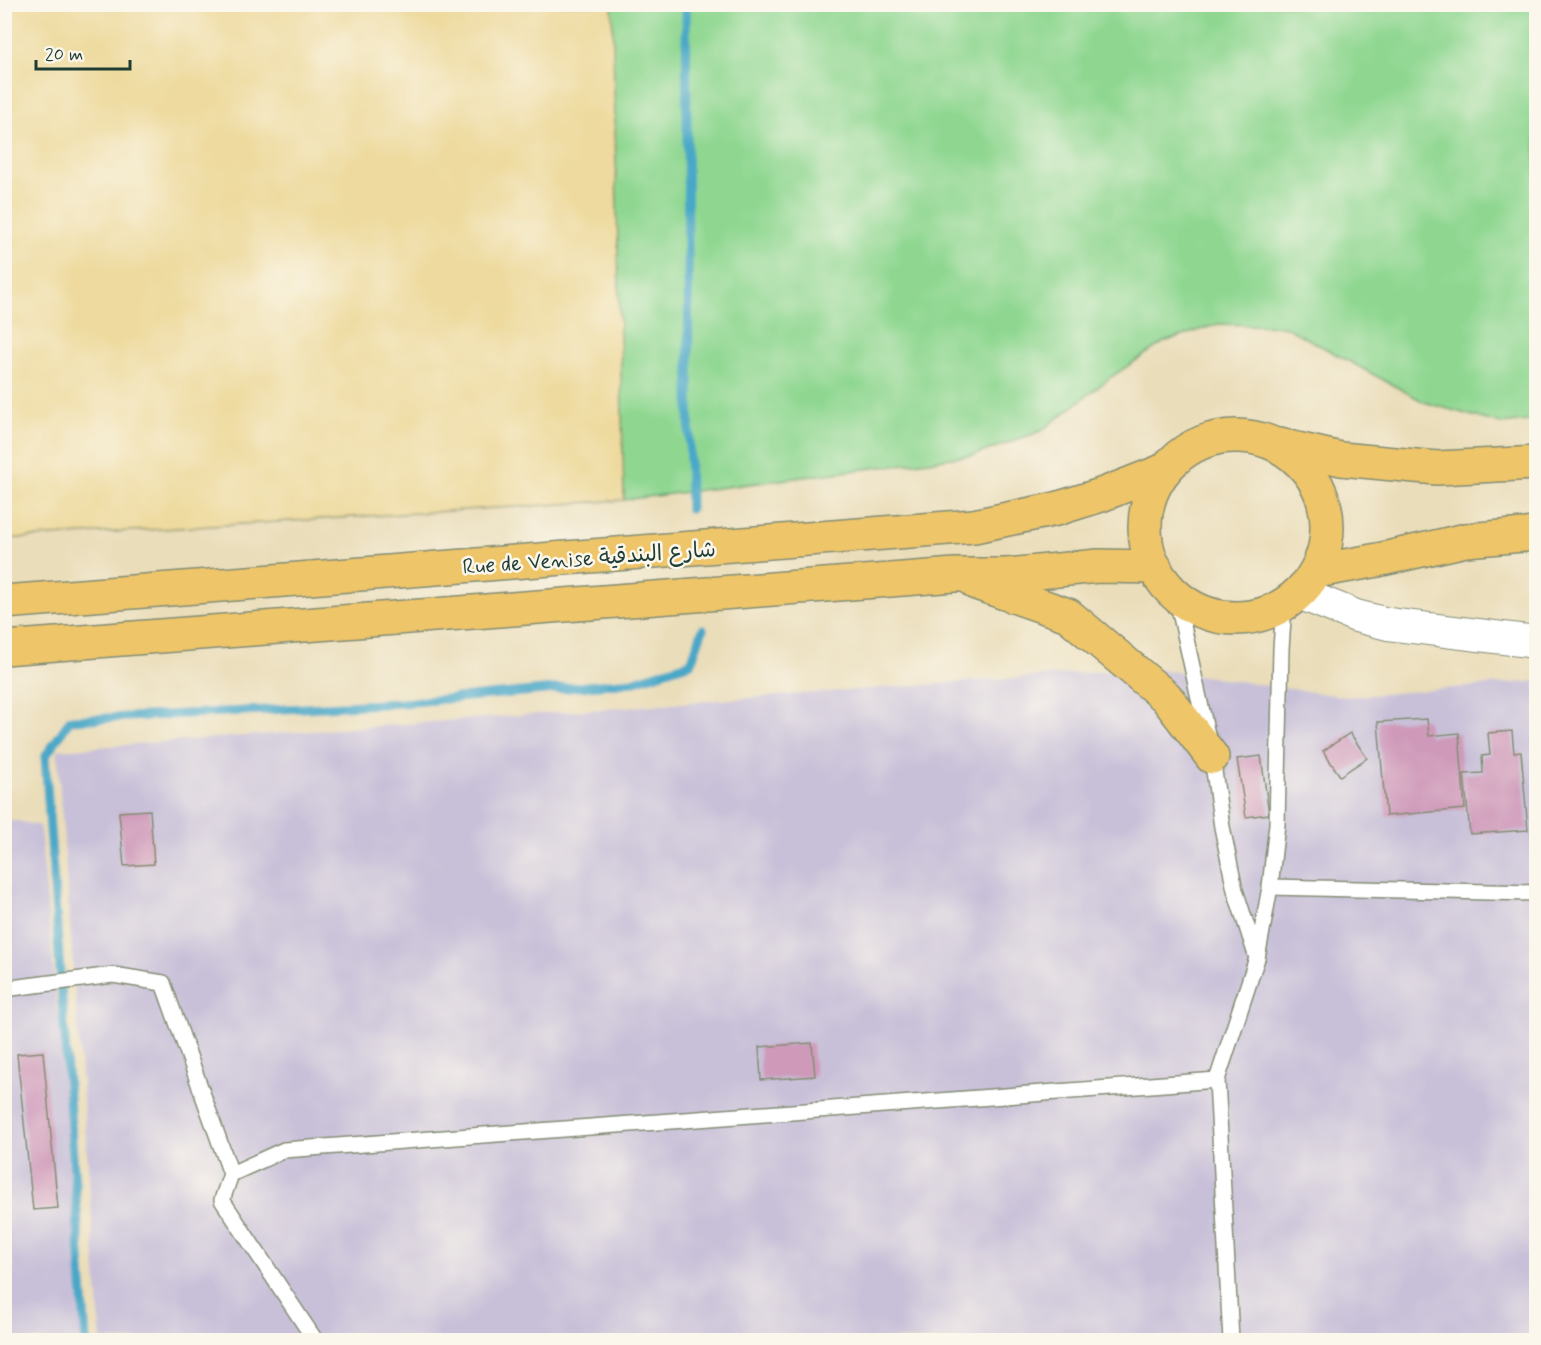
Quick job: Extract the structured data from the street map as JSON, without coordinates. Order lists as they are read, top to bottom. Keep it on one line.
{"streets":{"main road":["Rue de Venise شارع البندقية"]},"scale_bar":"20 m"}
